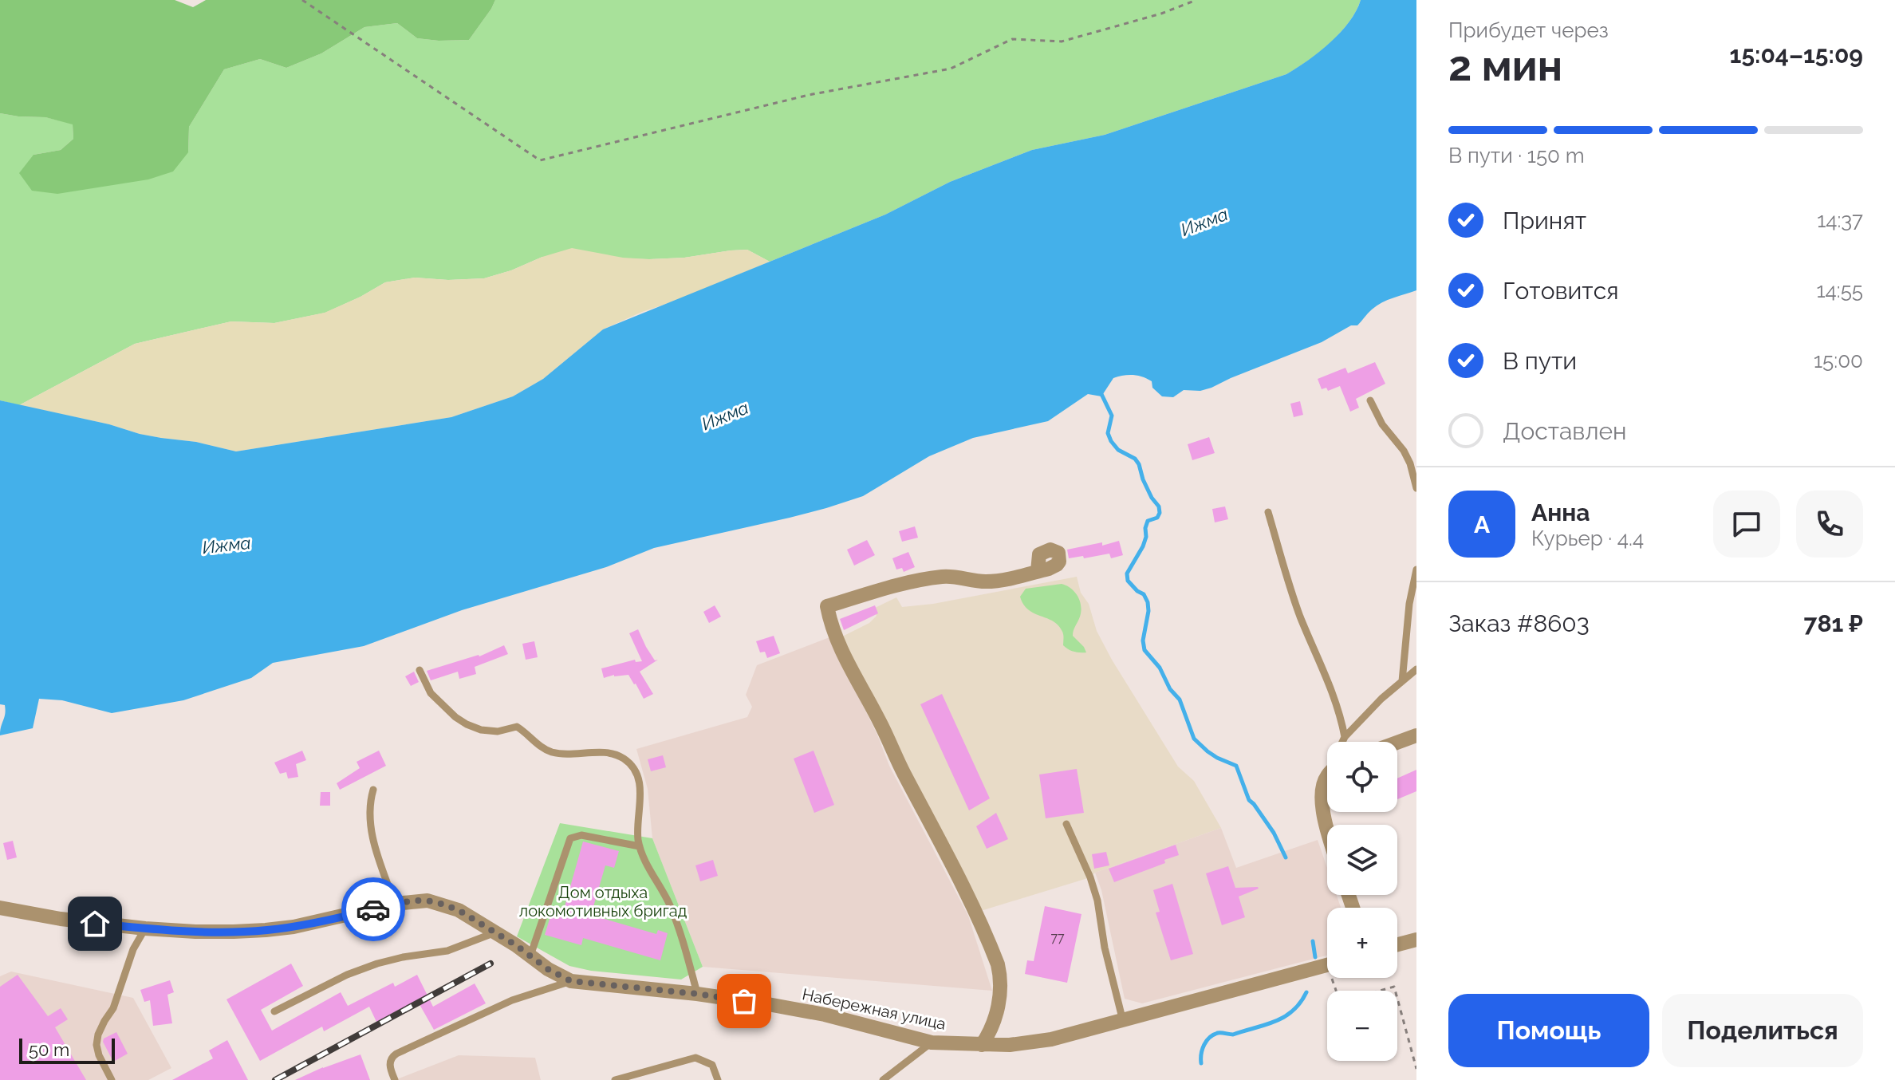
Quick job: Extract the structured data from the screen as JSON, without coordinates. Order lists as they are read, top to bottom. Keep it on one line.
{"streets":{"street":["Набережная улица"]},"water":["Ижма"],"parks":["Дом отдыха локомотивных бригад"],"house_numbers":["77"],"scale_bar":"50 m","page":{"heading":["2 мин","Прибудет через","15:04–15:09"],"panel":["Анна","Курьер · 4.4","Заказ #8603","781 ₽"],"bar":"В пути · 150 m","list":[["Принят","14:37"],["Готовится","14:55"],["В пути","15:00"],"Доставлен"],"round":"А","map_buttons":["+","−"],"buttons":["Помощь","Поделиться"],"scale":"50 m"}}
